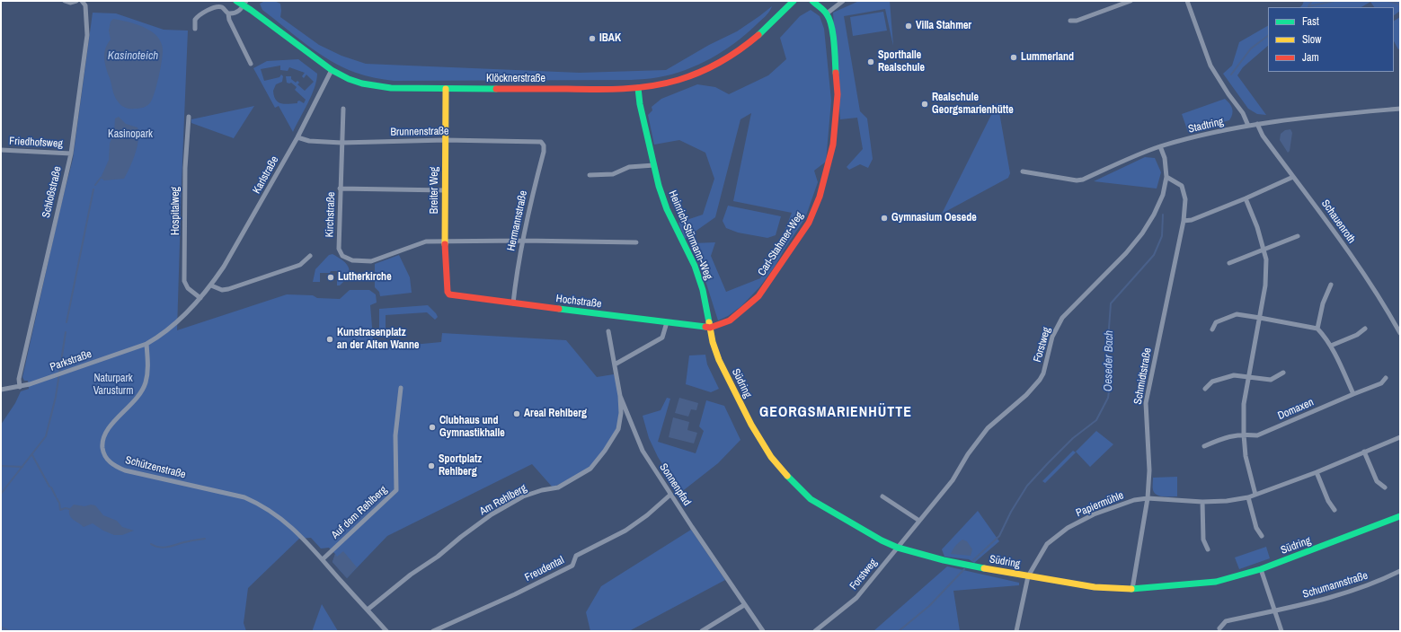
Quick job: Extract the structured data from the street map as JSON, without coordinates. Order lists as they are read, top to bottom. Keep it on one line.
{"streets":{"street":["Klöcknerstraße","Stadtring","Brunnenstraße","Friedhofsweg","Karlstraße","Breiter Weg","Schloßstraße","Hospitalweg","Kirchstraße","Hermannstraße","Schauenroth","Heinrich-Stürmann-Weg","Carl-Stahmer-Weg","Hochstraße","Forstweg","Parkstraße","Schmidtstraße","Südring","Domaxen","Schützenstraße","Sonnenpfad","Am Rehlberg","Papiermühle","Auf dem Rehlberg","Freudental","Schumannstraße"]},"crossings":[["Klöcknerstraße","Karlstraße"],["Klöcknerstraße","Breiter Weg"],["Klöcknerstraße","Heinrich-Stürmann-Weg"],["Stadtring","Schauenroth"],["Stadtring","Forstweg"],["Brunnenstraße","Karlstraße"],["Brunnenstraße","Breiter Weg"],["Brunnenstraße","Kirchstraße"],["Brunnenstraße","Hermannstraße"],["Friedhofsweg","Schloßstraße"],["Breiter Weg","Kirchstraße"],["Breiter Weg","Hochstraße"],["Schloßstraße","Parkstraße"],["Hermannstraße","Hochstraße"],["Heinrich-Stürmann-Weg","Carl-Stahmer-Weg"],["Heinrich-Stürmann-Weg","Hochstraße"],["Heinrich-Stürmann-Weg","Südring"],["Carl-Stahmer-Weg","Hochstraße"],["Carl-Stahmer-Weg","Südring"],["Hochstraße","Südring"],["Forstweg","Schmidtstraße"],["Forstweg","Südring"],["Parkstraße","Schützenstraße"],["Schmidtstraße","Südring"],["Schmidtstraße","Papiermühle"],["Südring","Papiermühle"],["Schützenstraße","Am Rehlberg"],["Schützenstraße","Auf dem Rehlberg"],["Sonnenpfad","Am Rehlberg"],["Sonnenpfad","Freudental"]],"districts":["GEORGSMARIENHÜTTE"],"water":["Kasinoteich","Oeseder Bach"],"parks":["Kasinopark","Naturpark Varusturm"],"places":["Villa Stahmer","IBAK","Lummerland","Sporthalle Realschule","Realschule Georgsmarienhütte","Gymnasium Oesede","Lutherkirche","Kunstrasenplatz an der Alten Wanne","Areal Rehlberg","Clubhaus und Gymnastikhalle","Sportplatz Rehlberg"],"legend":["Fast","Slow","Jam"]}
